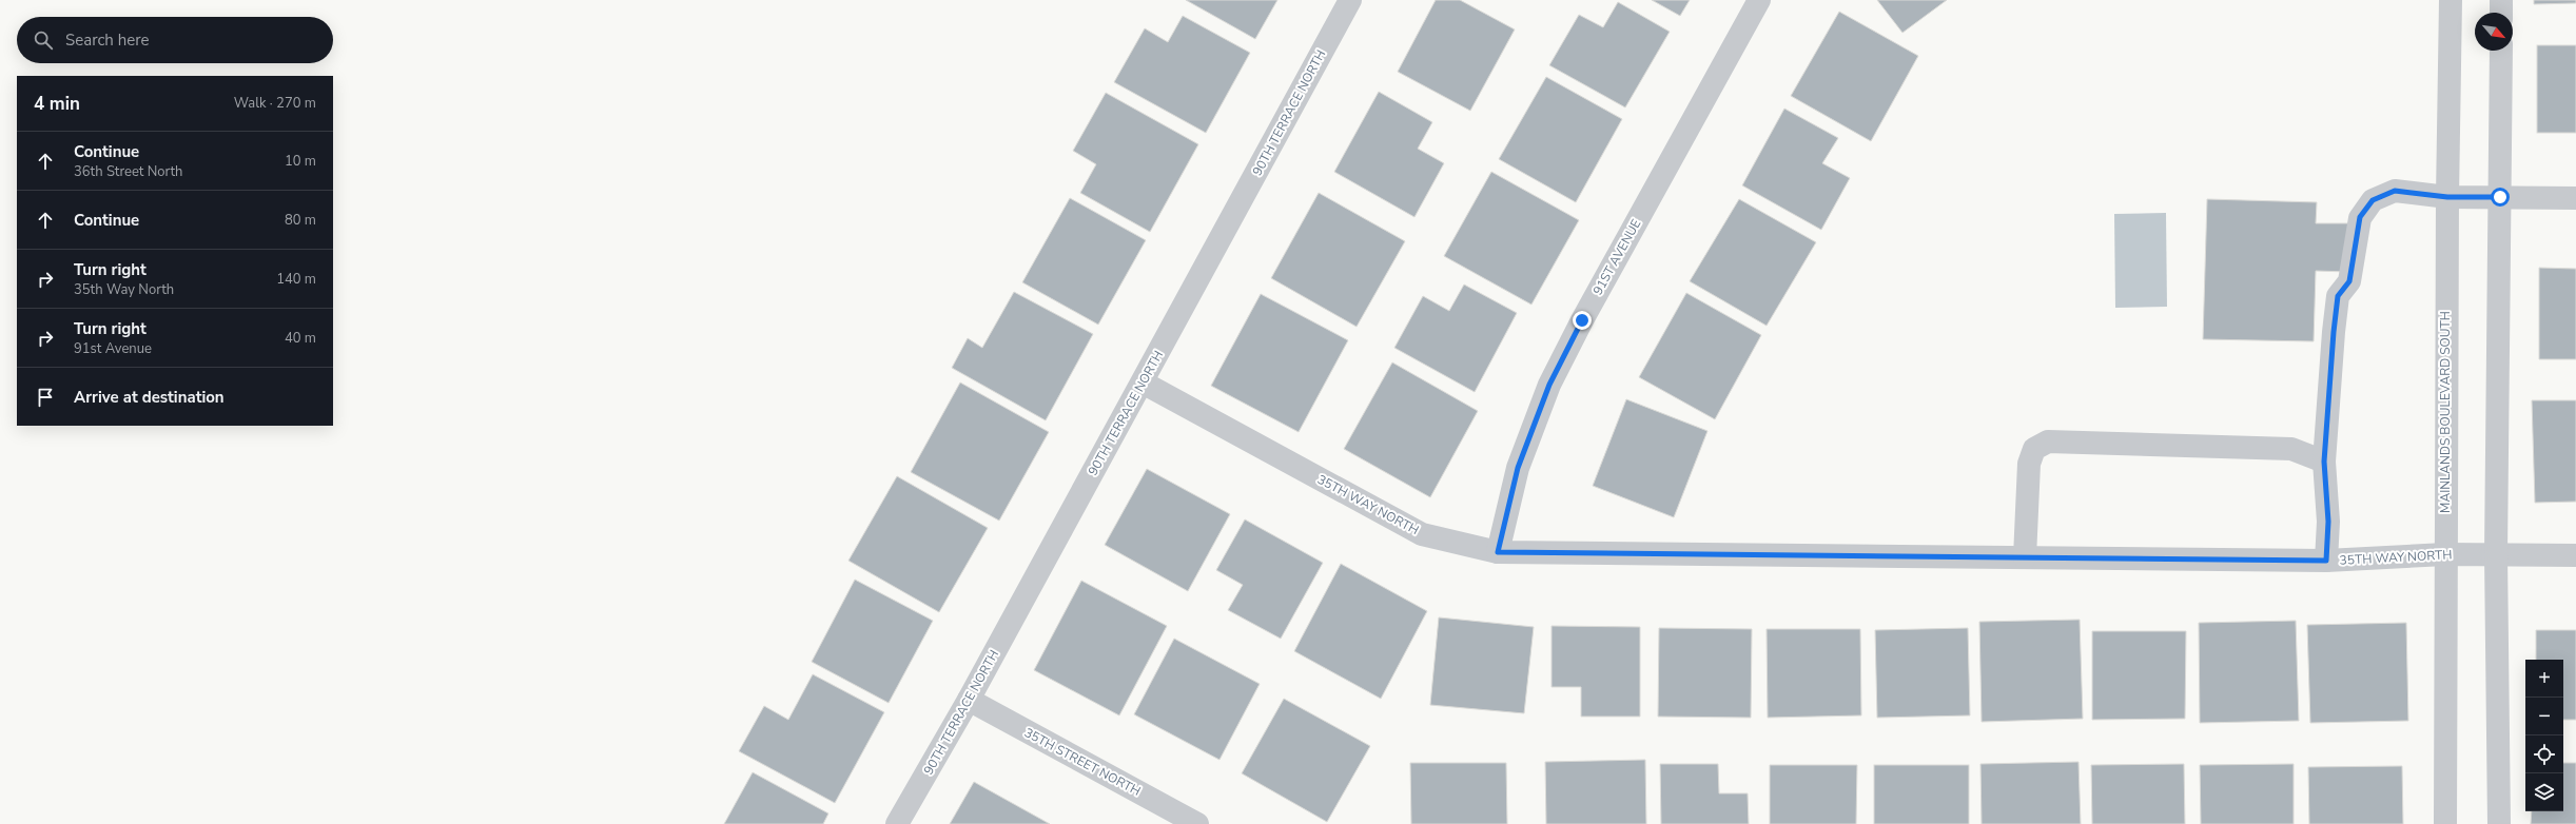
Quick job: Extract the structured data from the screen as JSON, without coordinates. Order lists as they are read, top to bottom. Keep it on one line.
{"streets":{"street":["90TH TERRACE NORTH","91ST AVENUE","MAINLANDS BOULEVARD SOUTH","35TH WAY NORTH","35TH STREET NORTH"]},"crossings":[["90TH TERRACE NORTH","35TH WAY NORTH"],["90TH TERRACE NORTH","35TH STREET NORTH"],["91ST AVENUE","35TH WAY NORTH"],["MAINLANDS BOULEVARD SOUTH","35TH WAY NORTH"]],"north":"bottom right","page":{"search":"Search here","heading":["4 min","Walk · 270 m"],"list":[["Continue","36th Street North","10 m"],["Continue","80 m"],["Turn right","35th Way North","140 m"],["Turn right","91st Avenue","40 m"],"Arrive at destination"],"map_buttons":["+","−"]}}
